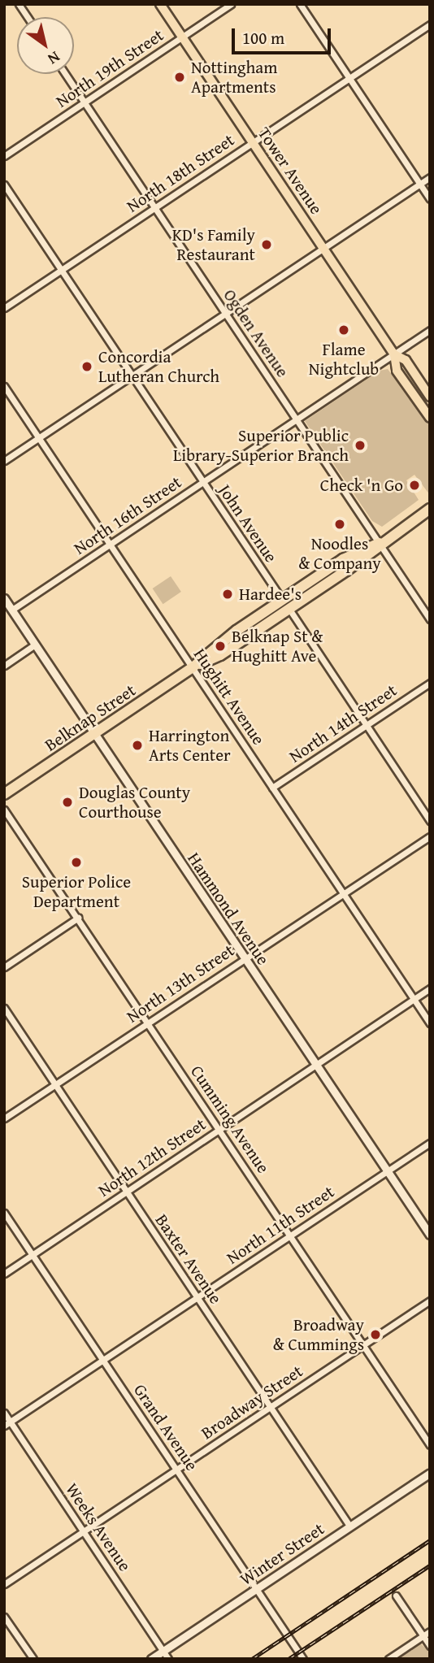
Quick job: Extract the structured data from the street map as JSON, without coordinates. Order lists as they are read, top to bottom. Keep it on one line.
{"streets":{"highway":["Belknap Street"],"main road":["Tower Avenue"],"street":["North 19th Street","North 18th Street","Ogden Avenue","North 16th Street","John Avenue","Hughitt Avenue","North 14th Street","Hammond Avenue","North 13th Street","Cumming Avenue","North 12th Street","North 11th Street","Baxter Avenue","Broadway Street","Grand Avenue","Weeks Avenue","Winter Street"]},"crossings":[["North 19th Street","Tower Avenue"],["North 19th Street","Ogden Avenue"],["Tower Avenue","North 18th Street"],["Tower Avenue","North 16th Street"],["North 18th Street","Ogden Avenue"],["North 18th Street","John Avenue"],["Ogden Avenue","North 16th Street"],["Ogden Avenue","Belknap Street"],["North 16th Street","John Avenue"],["North 16th Street","Hughitt Avenue"],["North 16th Street","Hammond Avenue"],["John Avenue","Belknap Street"],["John Avenue","North 14th Street"],["Hughitt Avenue","Belknap Street"],["Hughitt Avenue","North 14th Street"],["Hughitt Avenue","North 13th Street"],["Hughitt Avenue","North 12th Street"],["Belknap Street","Hammond Avenue"],["Hammond Avenue","North 13th Street"],["Hammond Avenue","North 12th Street"],["Hammond Avenue","North 11th Street"],["North 13th Street","Cumming Avenue"],["North 13th Street","Baxter Avenue"],["Cumming Avenue","North 12th Street"],["Cumming Avenue","North 11th Street"],["Cumming Avenue","Broadway Street"],["North 12th Street","Baxter Avenue"],["North 12th Street","Grand Avenue"],["North 11th Street","Baxter Avenue"],["North 11th Street","Grand Avenue"],["North 11th Street","Weeks Avenue"],["Baxter Avenue","Broadway Street"],["Baxter Avenue","Winter Street"],["Broadway Street","Grand Avenue"],["Broadway Street","Weeks Avenue"],["Grand Avenue","Winter Street"],["Weeks Avenue","Winter Street"]],"places":["Nottingham Apartments","KD's Family Restaurant","Flame Nightclub","Concordia Lutheran Church","Superior Public Library-Superior Branch","Check 'n Go","Noodles & Company","Hardee's","Belknap St & Hughitt Ave","Harrington Arts Center","Douglas County Courthouse","Superior Police Department","Broadway & Cummings"],"scale_bar":"100 m","north":"bottom right"}
